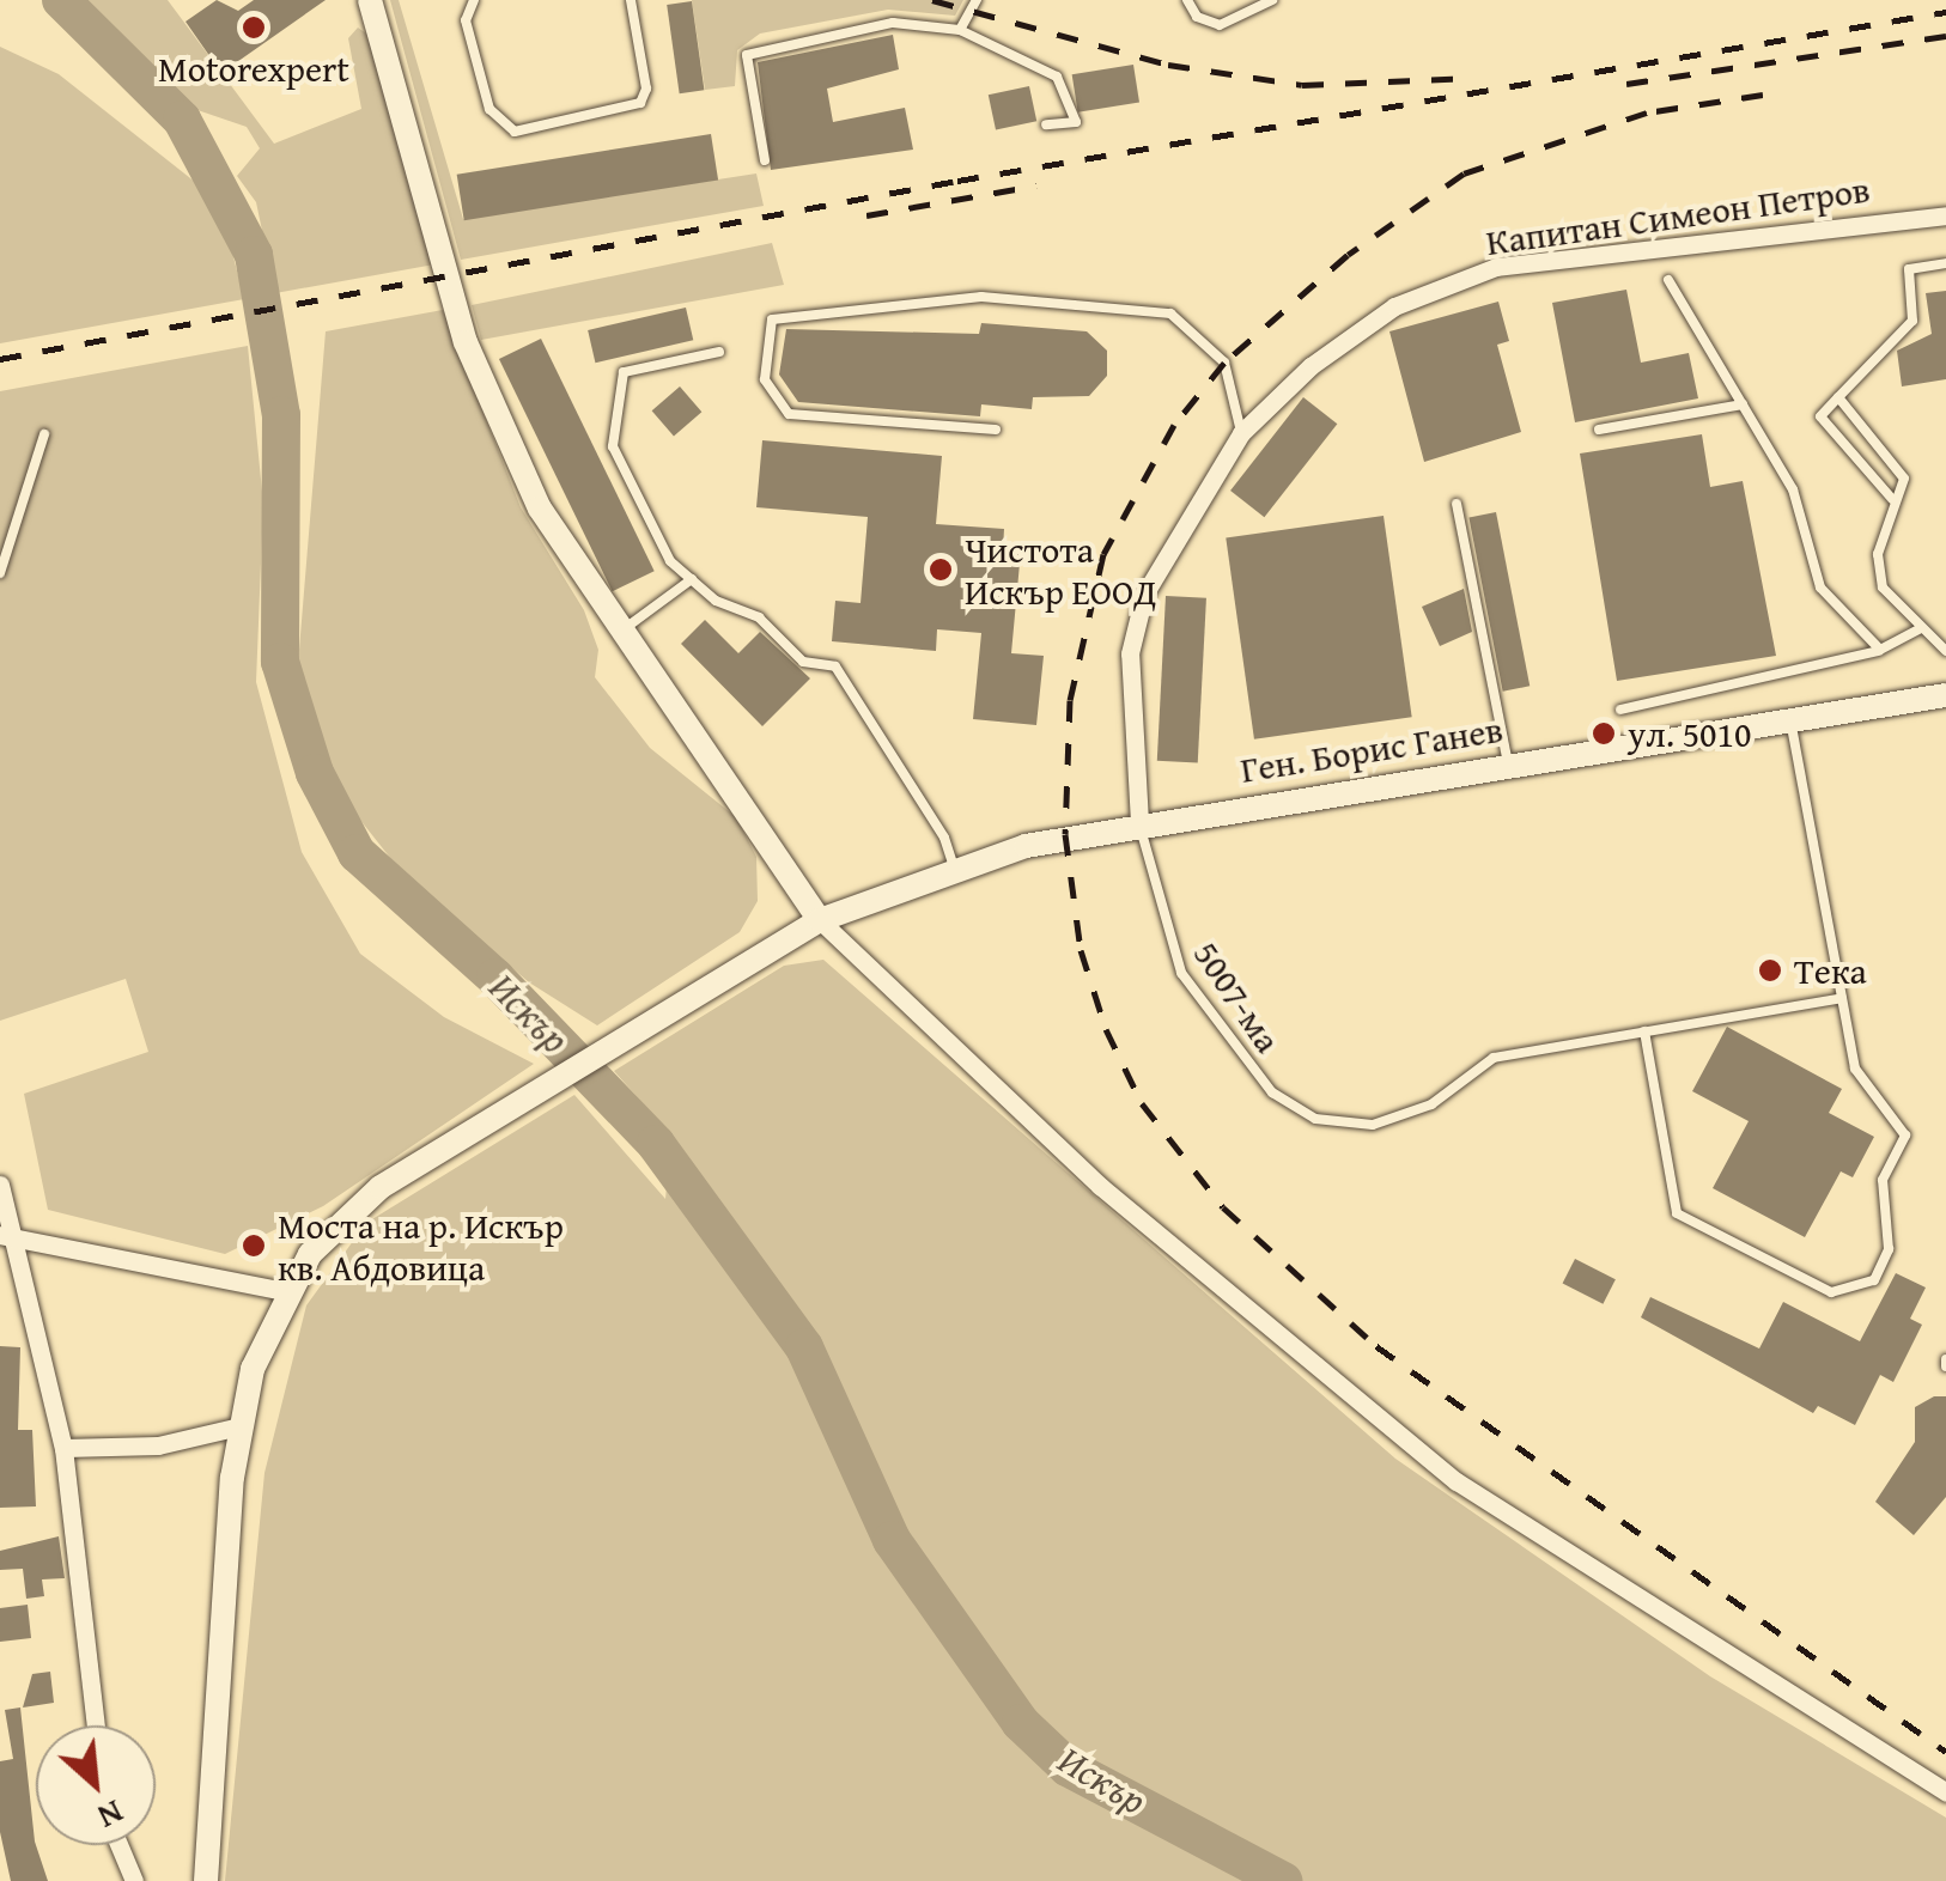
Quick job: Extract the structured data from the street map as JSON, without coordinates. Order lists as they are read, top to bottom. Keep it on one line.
{"streets":{"street":["Капитан Симеон Петров","Ген. Борис Ганев"],"lane":["5007-ма"]},"crossings":[["Капитан Симеон Петров","Ген. Борис Ганев"],["Капитан Симеон Петров","5007-ма"],["Ген. Борис Ганев","5007-ма"]],"water":["Искър"],"places":["Motorexpert","Чистота Искър ЕООД","ул. 5010","Тека","Моста на р. Искър кв. Абдовица"],"north":"bottom right"}
